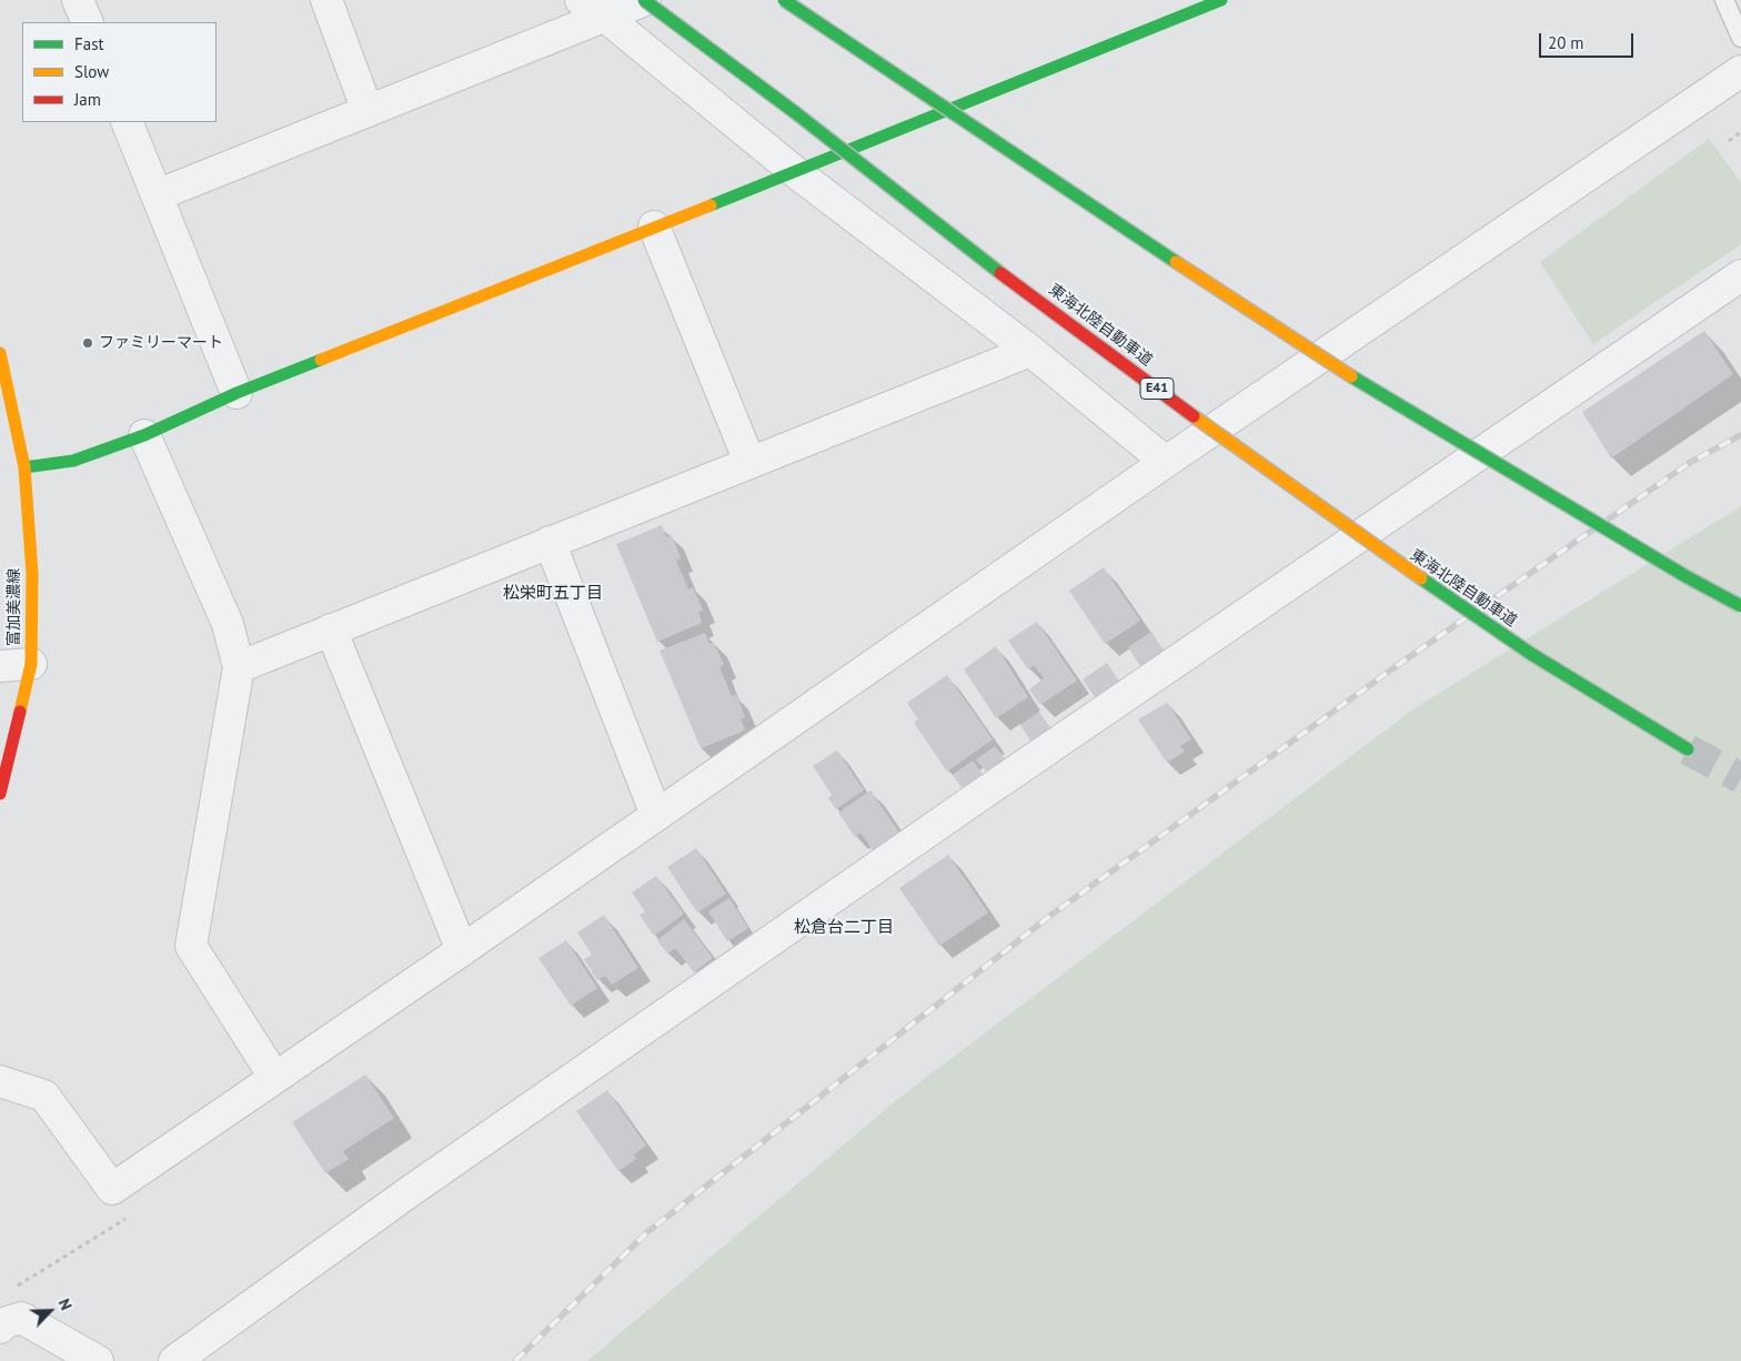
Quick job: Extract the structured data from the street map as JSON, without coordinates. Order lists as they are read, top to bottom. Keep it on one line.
{"streets":{"main road":["東海北陸自動車道","E41","富加美濃線"]},"districts":["松栄町五丁目","松倉台二丁目"],"places":["ファミリーマート"],"legend":["Fast","Slow","Jam"],"scale_bar":"20 m","north":"top right"}
